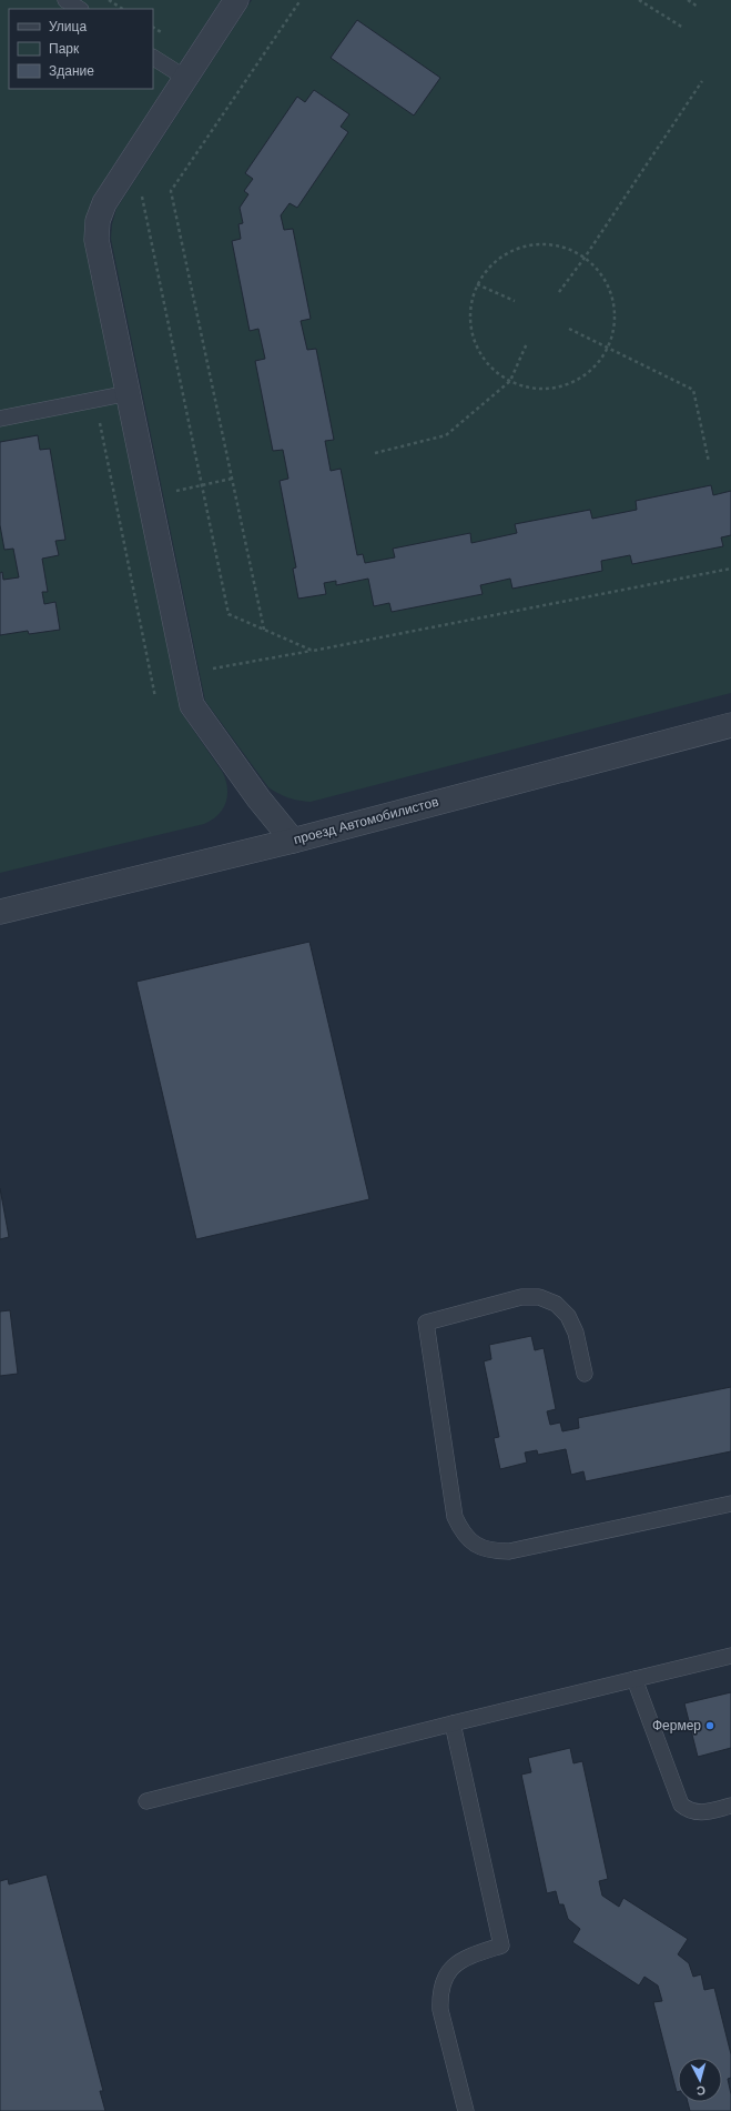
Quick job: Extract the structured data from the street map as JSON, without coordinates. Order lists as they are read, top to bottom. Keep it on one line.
{"streets":{"street":["проезд Автомобилистов"]},"places":["Фермер"],"legend":["Улица","Парк","Здание"],"north":"bottom"}
